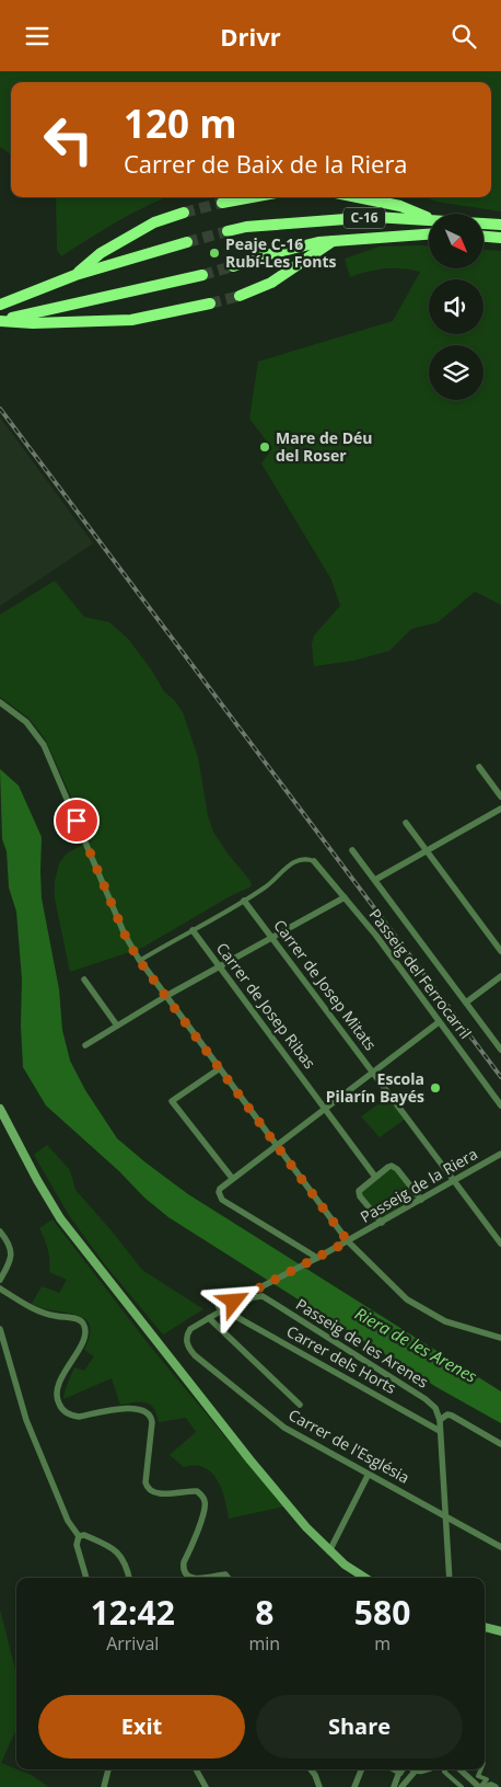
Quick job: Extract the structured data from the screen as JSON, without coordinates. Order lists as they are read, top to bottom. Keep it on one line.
{"streets":{"highway":["C-16"],"street":["Passeig del Ferrocarril","Carrer de Josep Mitats","Carrer de Josep Ribas","Passeig de la Riera","Passeig de les Arenes","Carrer dels Horts","Carrer de l'Església"]},"crossings":[["Carrer de Josep Mitats","Passeig de la Riera"],["Passeig de la Riera","Passeig de les Arenes"],["Passeig de la Riera","Carrer dels Horts"],["Passeig de la Riera","Carrer de l'Església"],["Passeig de les Arenes","Carrer dels Horts"],["Passeig de les Arenes","Carrer de l'Església"],["Carrer dels Horts","Carrer de l'Església"]],"water":["Riera de les Arenes"],"places":["Peaje C-16 Rubí-Les Fonts","Mare de Déu del Roser","Escola Pilarín Bayés"],"north":"bottom right","page":{"header":"Drivr","turn":["120 m","Carrer de Baix de la Riera"],"eta":["12:42","Arrival","8","min","580","m"],"buttons":["Exit","Share"]}}
